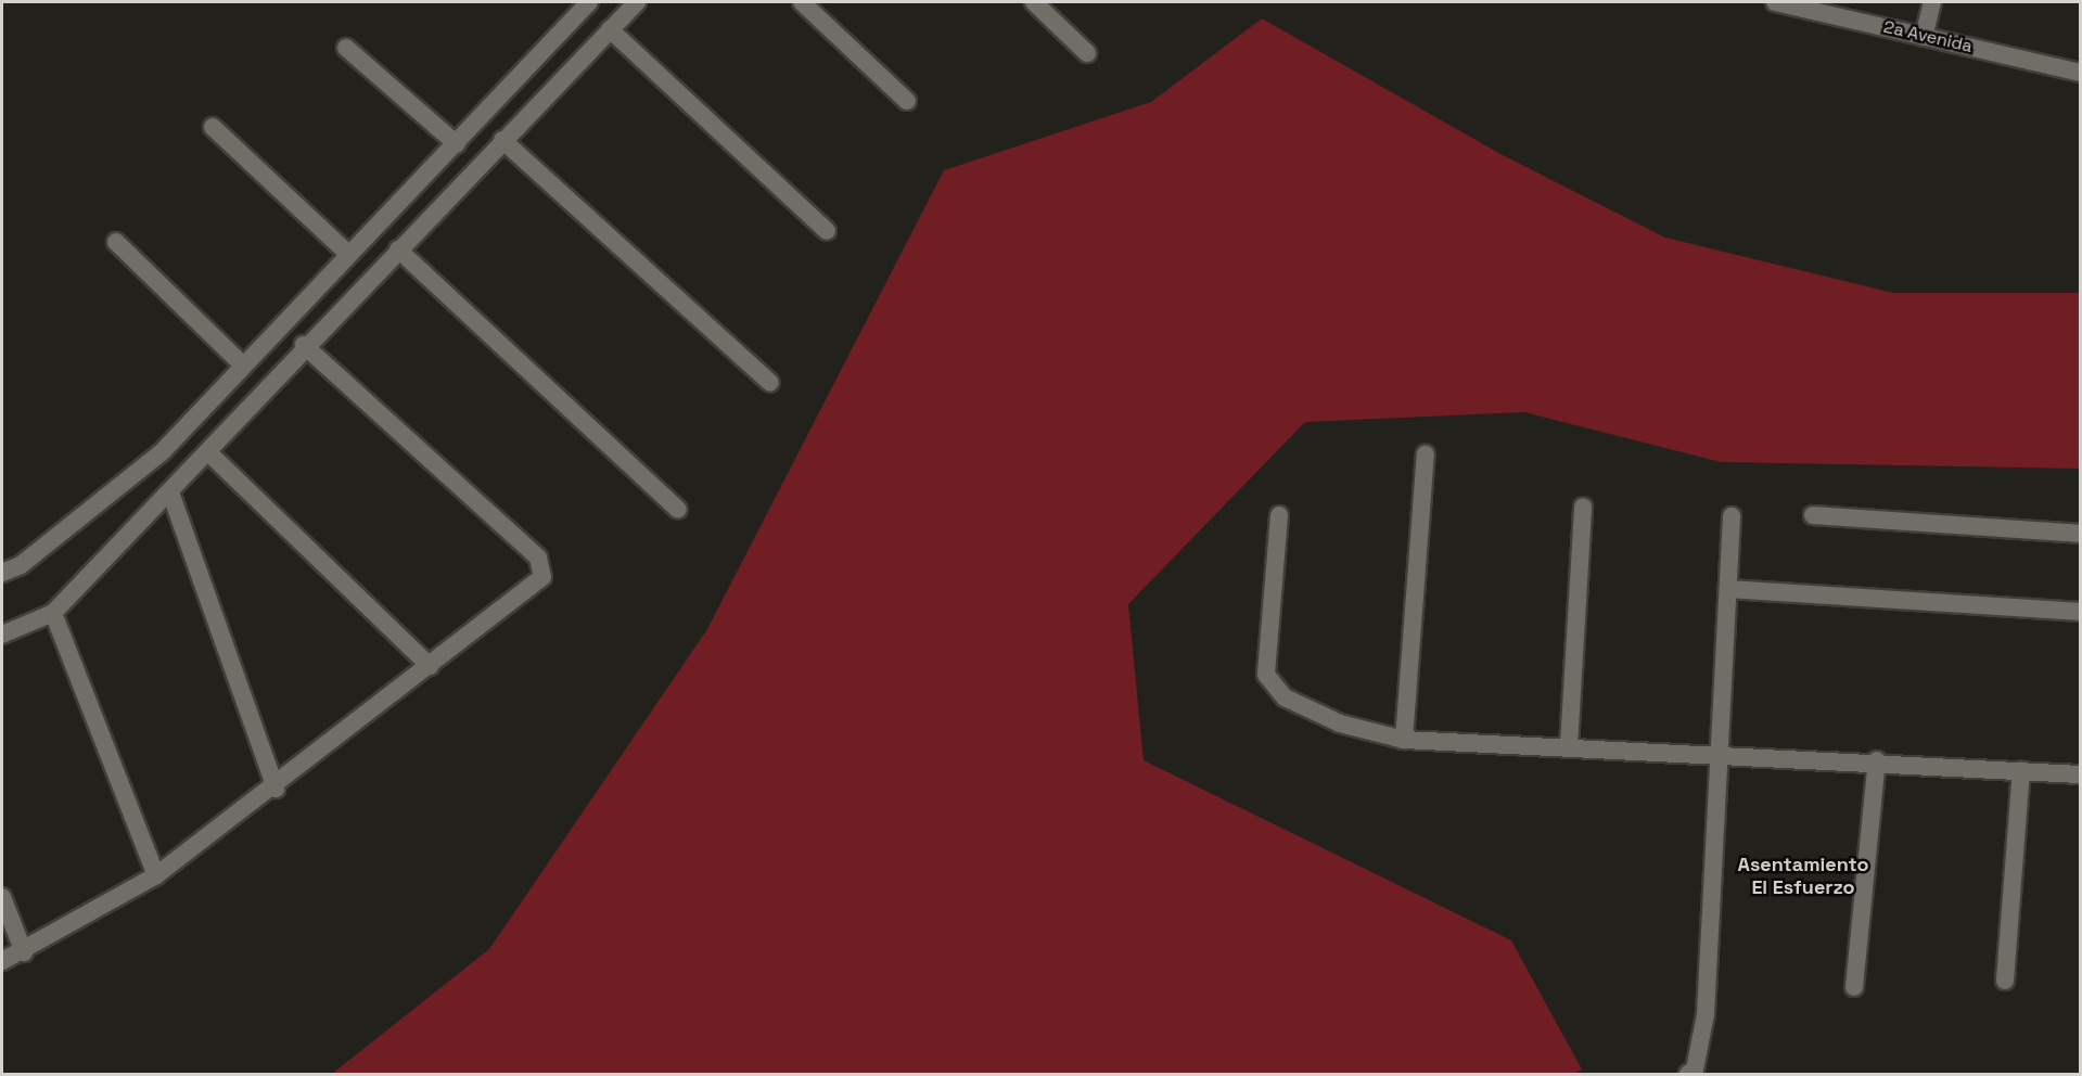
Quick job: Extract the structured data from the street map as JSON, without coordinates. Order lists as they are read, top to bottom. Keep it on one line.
{"streets":{"street":["2a Avenida"]},"districts":["Asentamiento El Esfuerzo"]}
